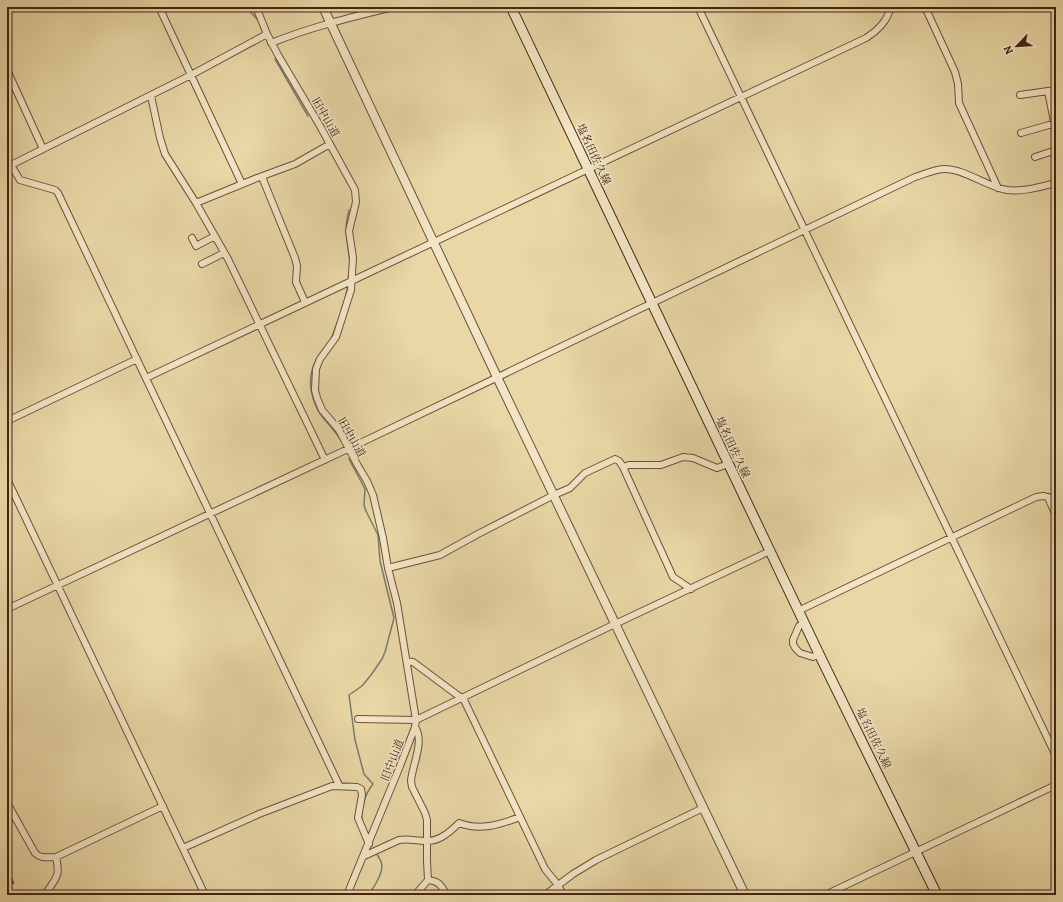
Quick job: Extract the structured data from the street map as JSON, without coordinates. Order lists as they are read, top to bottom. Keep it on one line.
{"streets":{"main road":["塩名田佐久線"],"street":["旧中山道"]},"north":"bottom left"}
